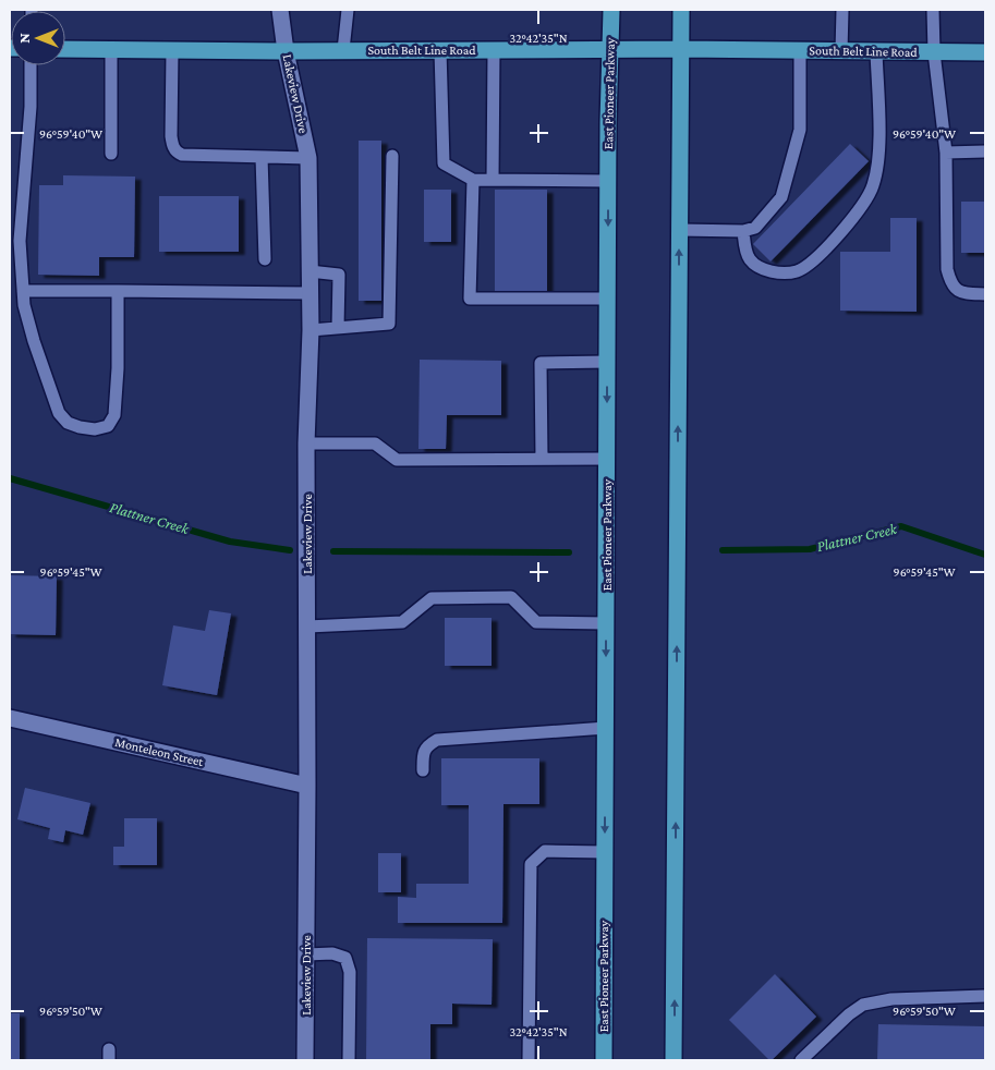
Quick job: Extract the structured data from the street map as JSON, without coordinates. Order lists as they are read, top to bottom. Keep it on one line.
{"streets":{"main road":["South Belt Line Road","East Pioneer Parkway"],"street":["Lakeview Drive","Monteleon Street"]},"crossings":[["South Belt Line Road","Lakeview Drive"],["South Belt Line Road","East Pioneer Parkway"],["Lakeview Drive","Monteleon Street"]],"water":["Plattner Creek"],"north":"left","coordinates":["32°42'35\"N","96°59'40\"W","96°59'45\"W","96°59'50\"W"]}
